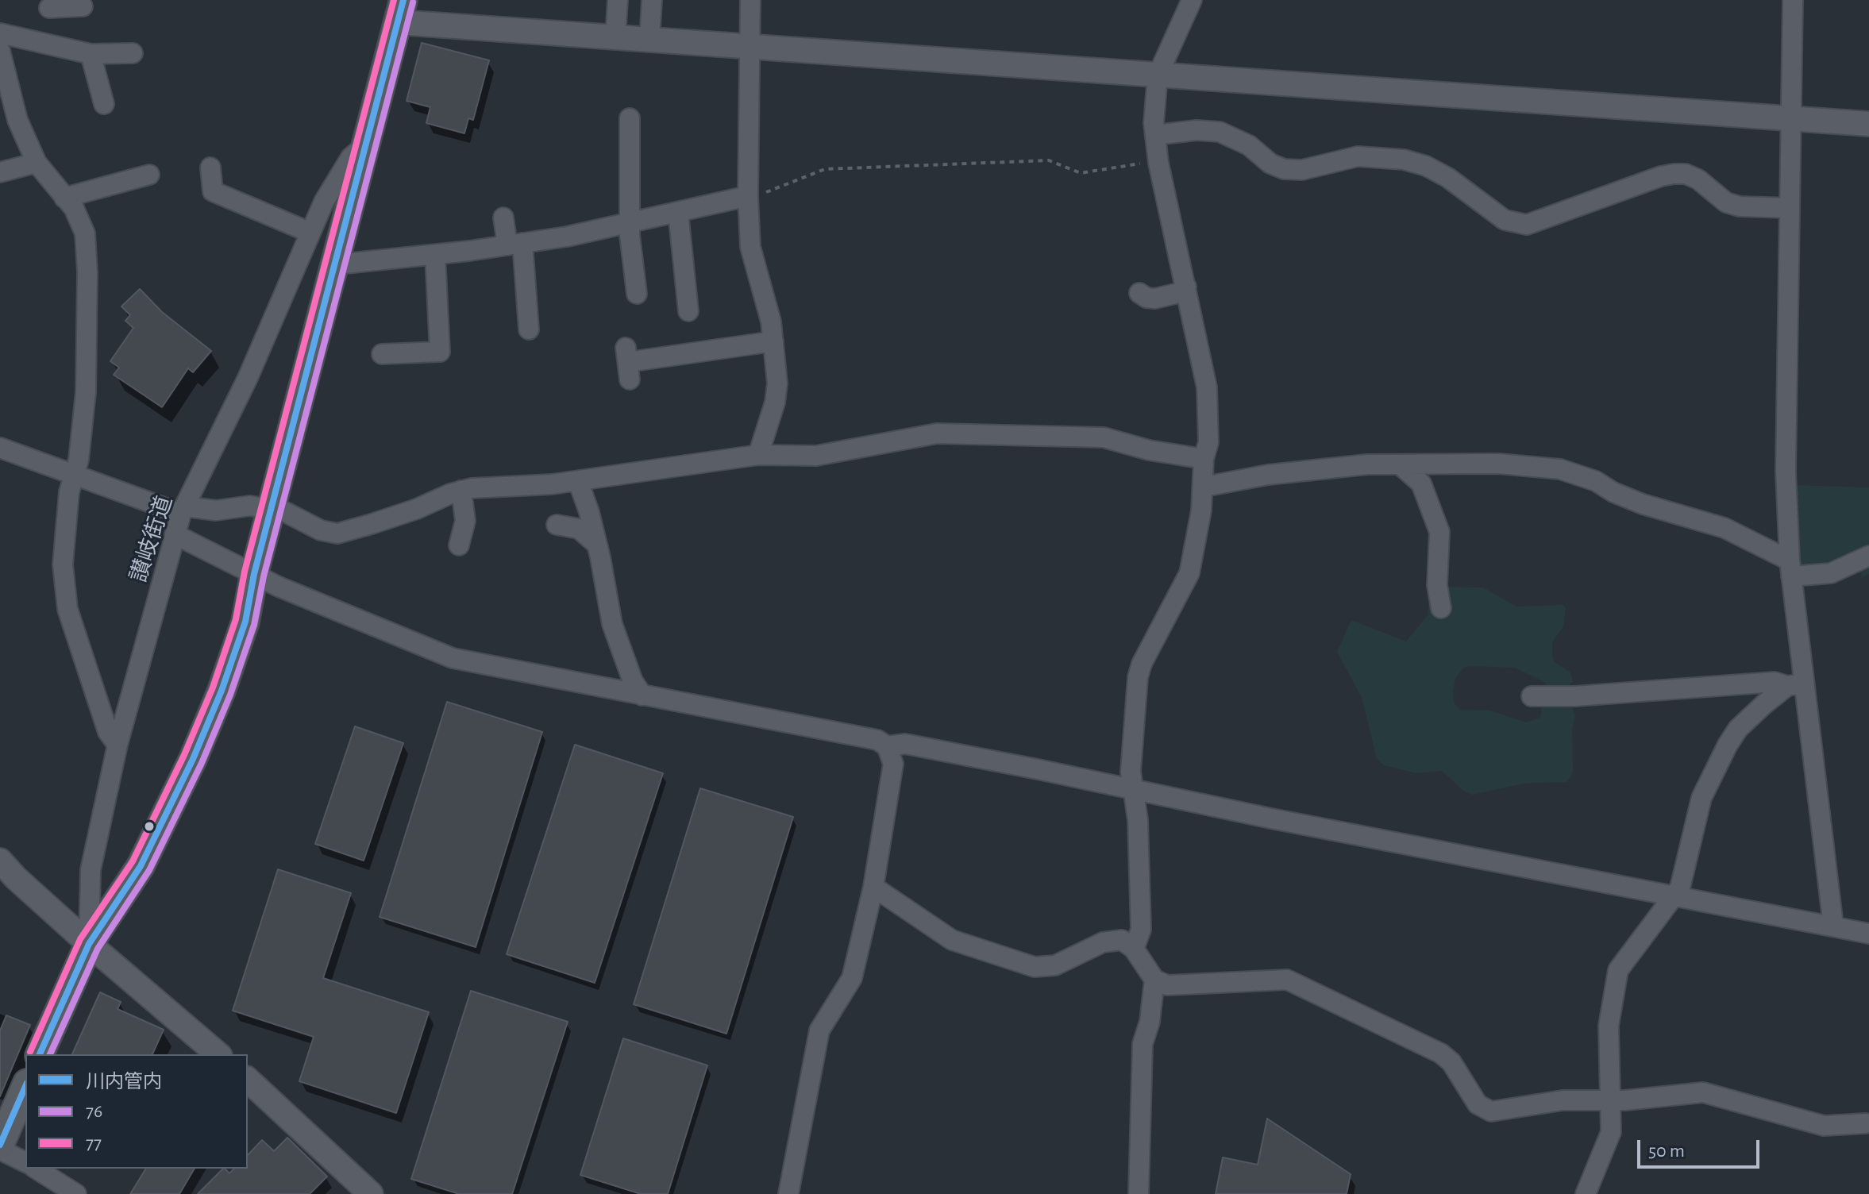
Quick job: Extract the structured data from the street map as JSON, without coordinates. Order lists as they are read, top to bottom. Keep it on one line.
{"streets":{"street":["讃岐街道"]},"lines":["transit line 川内管内","transit line 77","transit line 76"],"legend":["川内管内","76","77"],"scale_bar":"50 m"}
